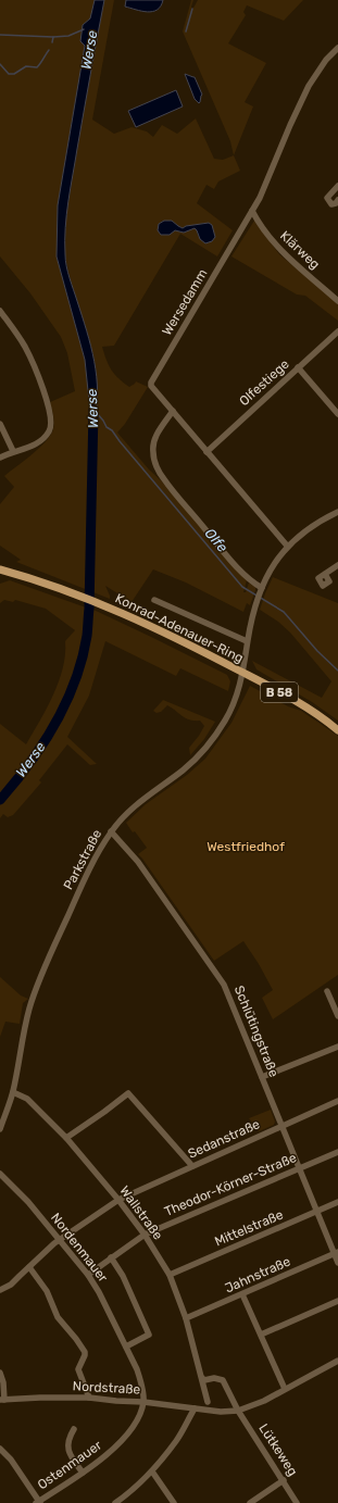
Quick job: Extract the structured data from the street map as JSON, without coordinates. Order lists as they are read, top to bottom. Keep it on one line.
{"streets":{"main road":["Konrad-Adenauer-Ring","B 58"],"street":["Klärweg","Wersedamm","Olfestiege","Parkstraße","Schlütingstraße","Sedanstraße","Theodor-Körner-Straße","Wallstraße","Mittelstraße","Nordenmauer","Jahnstraße","Nordstraße","Lütkeweg","Ostenmauer"]},"crossings":[["Klärweg","Wersedamm"],["Wersedamm","Olfestiege"],["Wersedamm","Parkstraße"],["Konrad-Adenauer-Ring","Parkstraße"],["Parkstraße","Schlütingstraße"],["Parkstraße","Wallstraße"],["Schlütingstraße","Sedanstraße"],["Schlütingstraße","Theodor-Körner-Straße"],["Schlütingstraße","Mittelstraße"],["Schlütingstraße","Jahnstraße"],["Sedanstraße","Wallstraße"],["Sedanstraße","Nordenmauer"],["Theodor-Körner-Straße","Wallstraße"],["Theodor-Körner-Straße","Nordenmauer"],["Wallstraße","Mittelstraße"],["Wallstraße","Jahnstraße"],["Nordenmauer","Nordstraße"],["Nordenmauer","Ostenmauer"],["Nordstraße","Lütkeweg"],["Nordstraße","Ostenmauer"]],"water":["Werse","Olfe"],"parks":["Westfriedhof"]}
